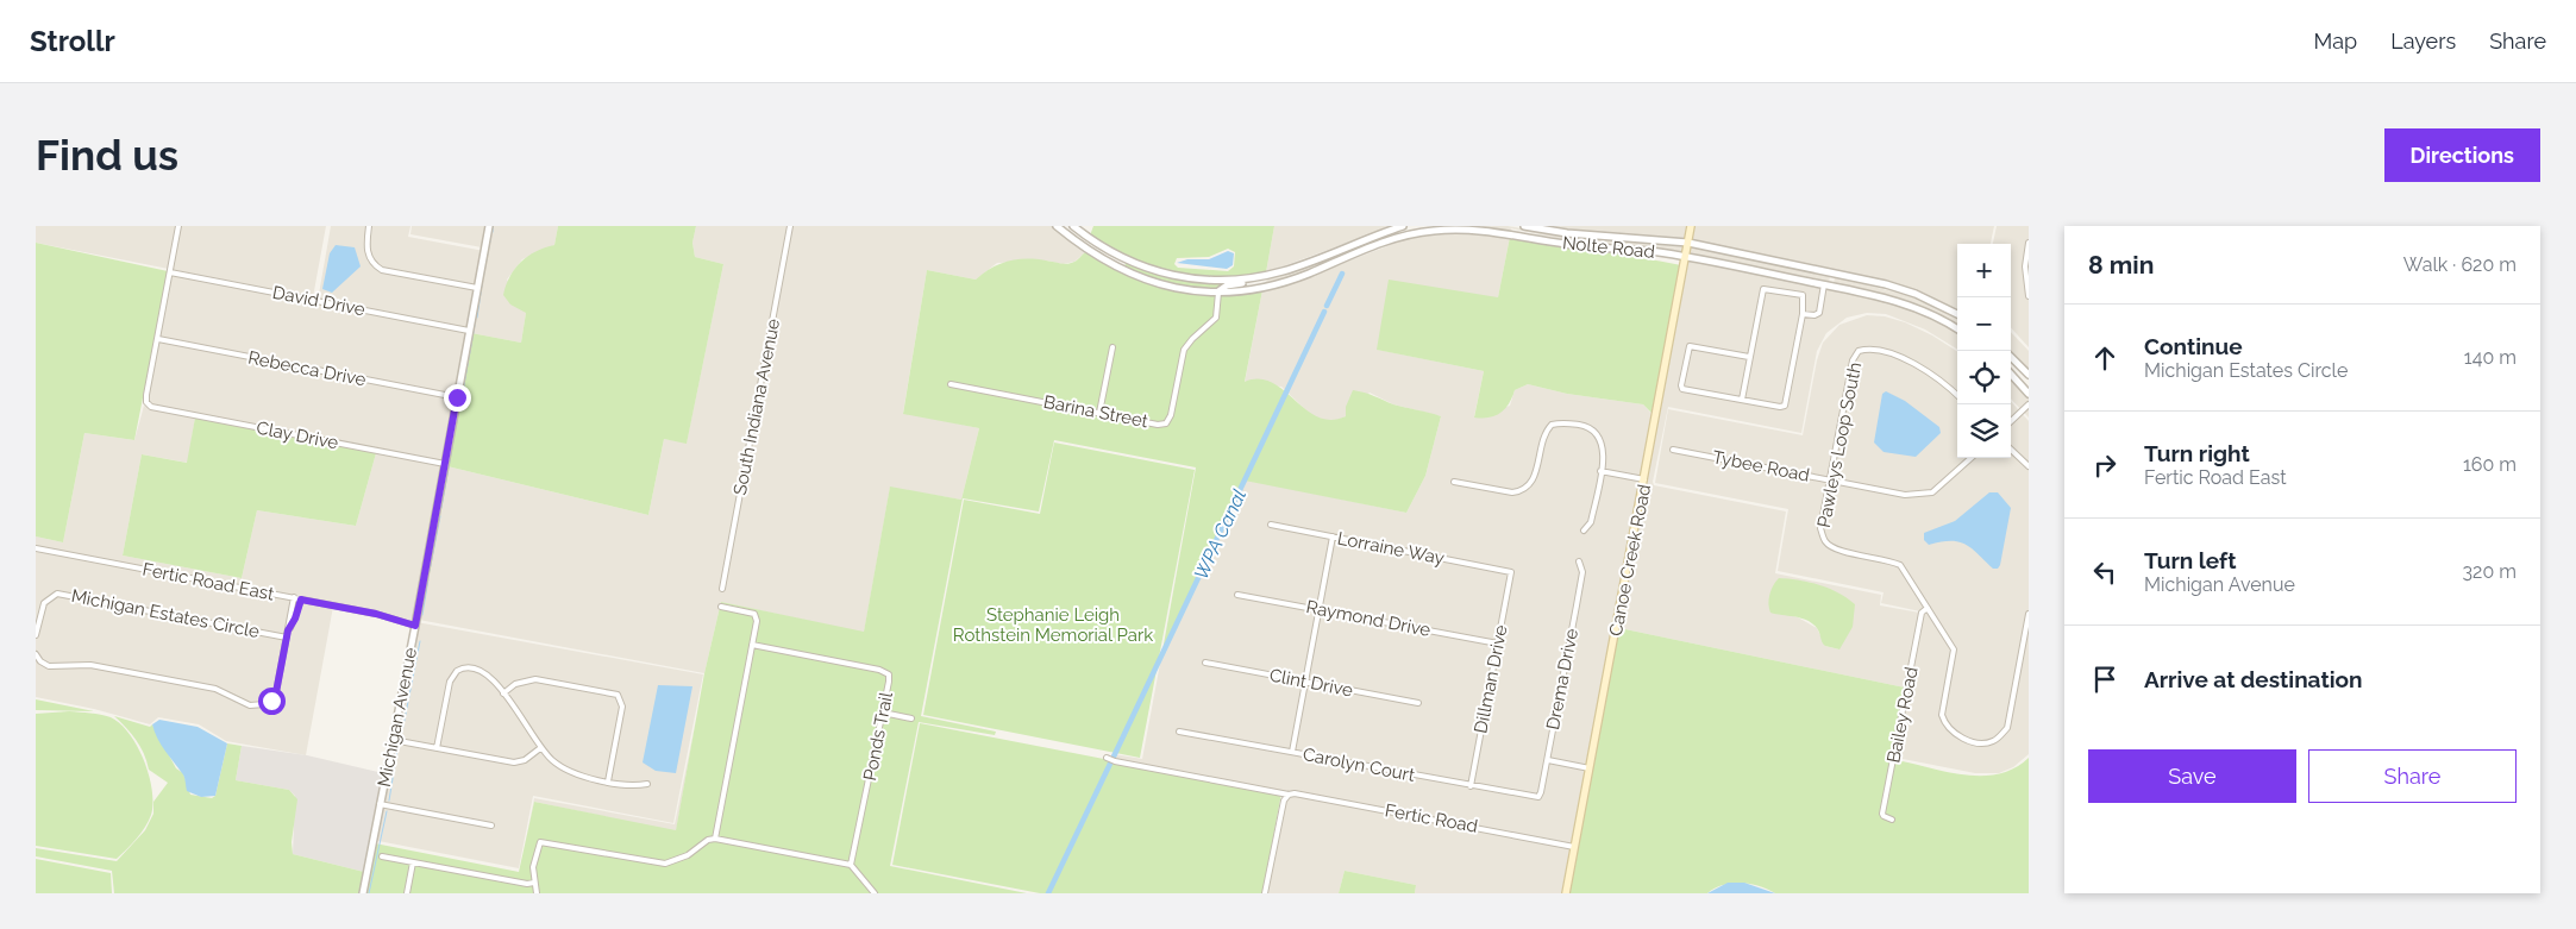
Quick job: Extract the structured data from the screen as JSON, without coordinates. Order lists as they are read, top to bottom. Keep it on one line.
{"streets":{"main road":["Canoe Creek Road"],"street":["Nolte Road","David Drive","Rebecca Drive","South Indiana Avenue","Barina Street","Clay Drive","Pawleys Loop South","Tybee Road","Lorraine Way","Fertic Road East","Michigan Estates Circle","Raymond Drive","Dillman Drive","Drema Drive","Clint Drive","Bailey Road","Michigan Avenue","Ponds Trail","Carolyn Court","Fertic Road"]},"crossings":[["Nolte Road","Barina Street"],["Nolte Road","Canoe Creek Road"],["David Drive","Michigan Avenue"],["Rebecca Drive","Clay Drive"],["Rebecca Drive","Michigan Avenue"],["Clay Drive","Michigan Avenue"],["Pawleys Loop South","Tybee Road"],["Pawleys Loop South","Bailey Road"],["Lorraine Way","Dillman Drive"],["Canoe Creek Road","Fertic Road"],["Fertic Road East","Michigan Avenue"],["Raymond Drive","Dillman Drive"],["Dillman Drive","Carolyn Court"],["Drema Drive","Carolyn Court"]],"water":["WPA Canal"],"parks":["Stephanie Leigh Rothstein Memorial Park"],"page":{"header":"Strollr","nav":["Map","Layers","Share"],"buttons":["Directions",["Save","Share"]],"title":"Find us","heading":["8 min","Walk · 620 m"],"map_buttons":["+","−"],"list":[["Continue","Michigan Estates Circle","140 m"],["Turn right","Fertic Road East","160 m"],["Turn left","Michigan Avenue","320 m"],"Arrive at destination"]}}
